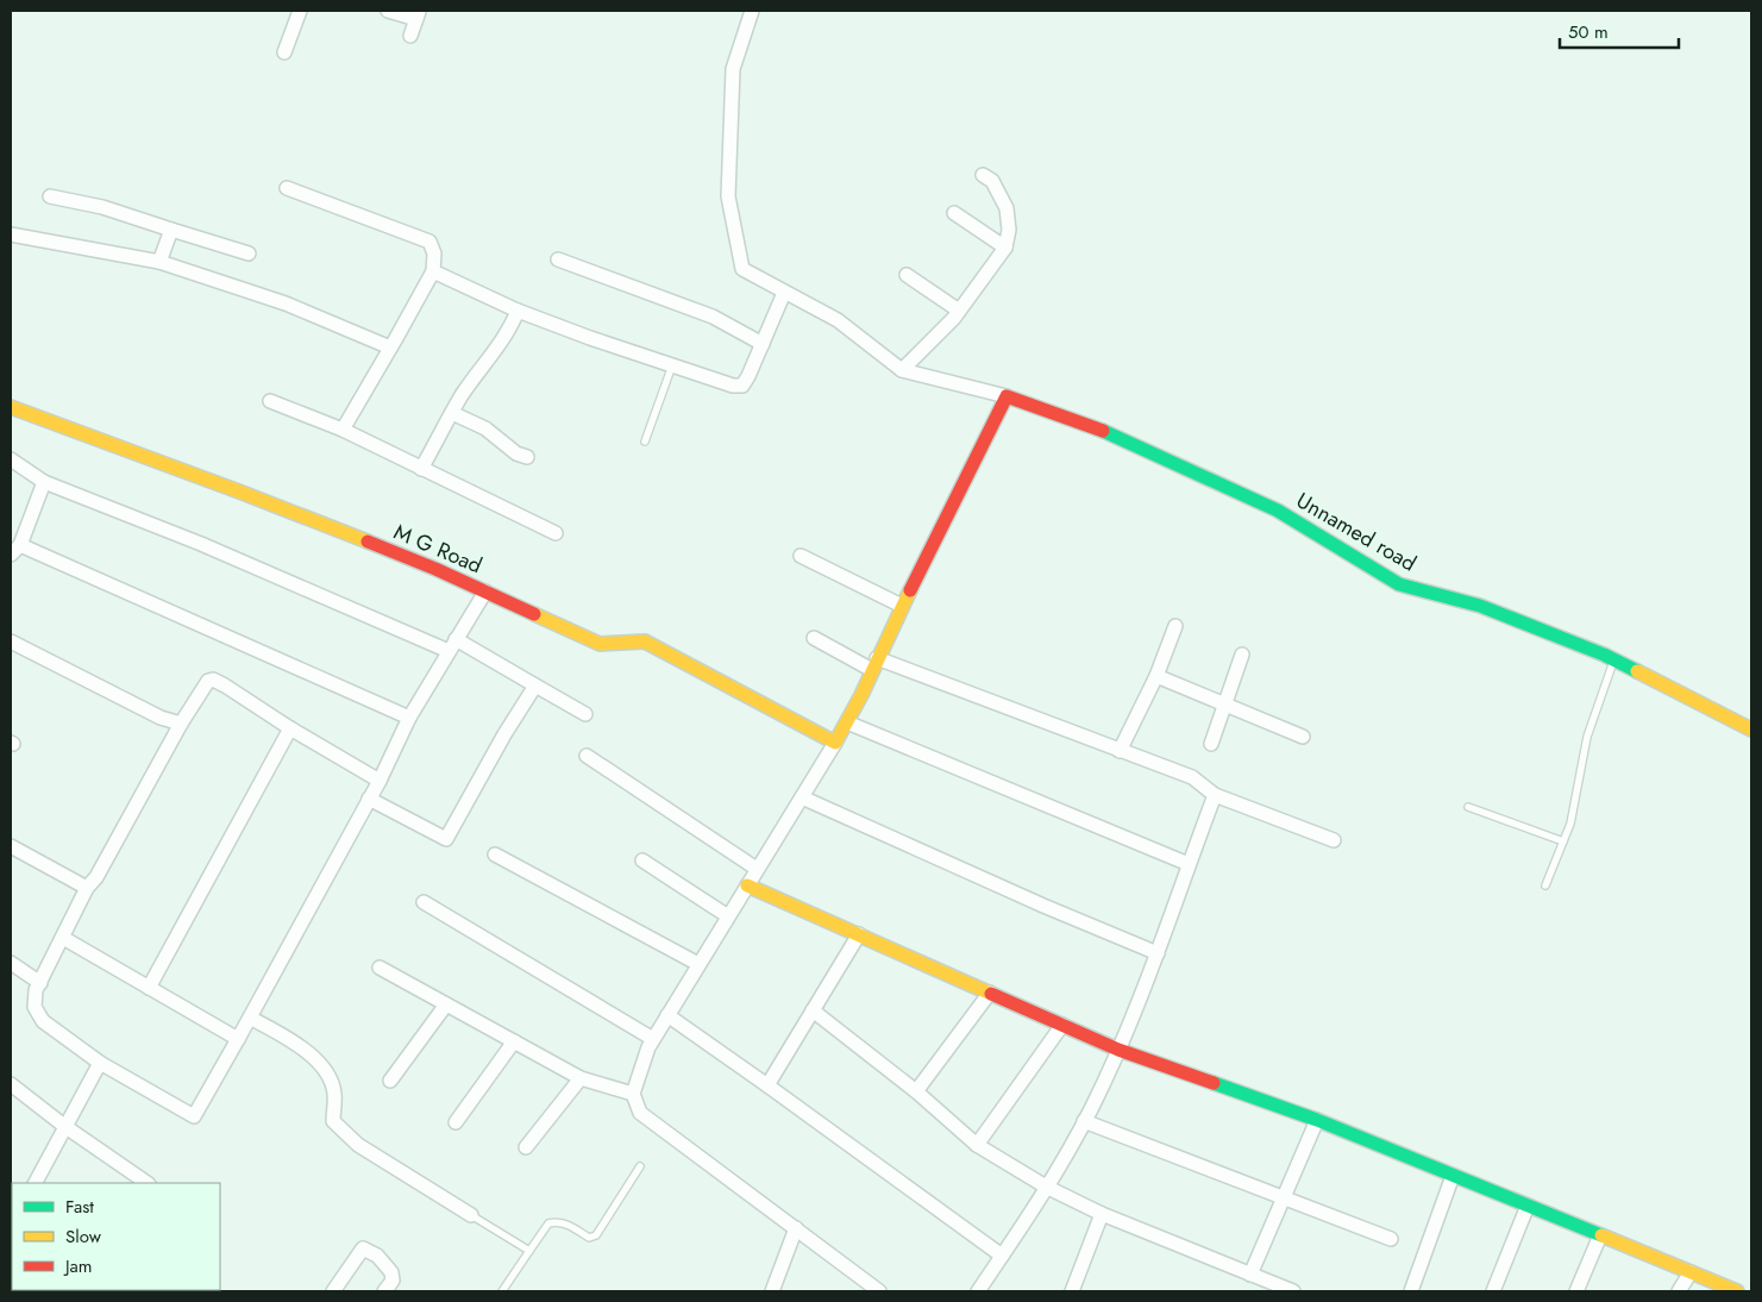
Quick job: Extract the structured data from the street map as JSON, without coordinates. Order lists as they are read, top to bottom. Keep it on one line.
{"streets":{"street":["Unnamed road","M G Road"]},"legend":["Fast","Slow","Jam"],"scale_bar":"50 m"}
